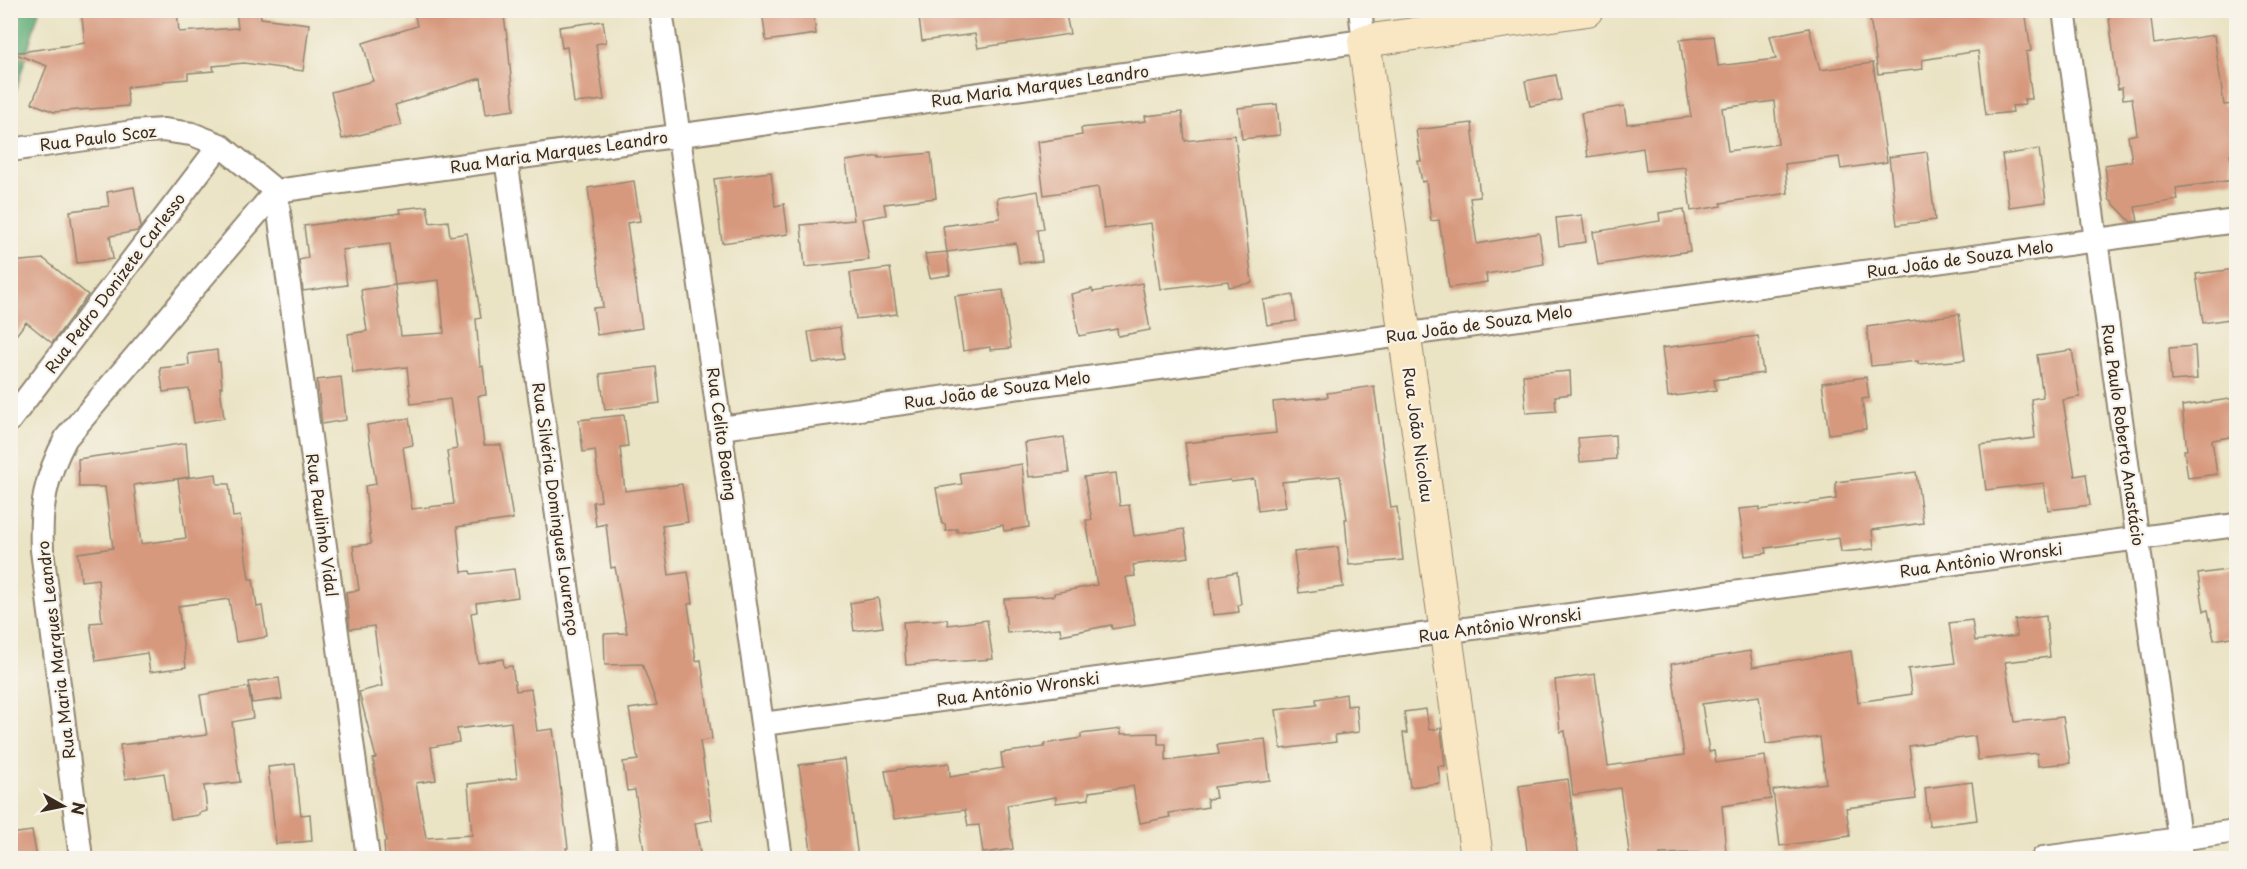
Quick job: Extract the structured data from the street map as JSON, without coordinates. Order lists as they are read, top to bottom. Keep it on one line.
{"streets":{"street":["Rua Maria Marques Leandro","Rua Paulo Scoz","Rua João de Souza Melo","Rua Pedro Donizete Carlesso","Rua Celito Boeing","Rua João Nicolau","Rua Paulo Roberto Anastácio","Rua Silvéria Domingues Lourenço","Rua Paulinho Vidal","Rua Antônio Wronski"]},"crossings":[["Rua Maria Marques Leandro","Rua Paulo Scoz"],["Rua Maria Marques Leandro","Rua Celito Boeing"],["Rua Maria Marques Leandro","Rua João Nicolau"],["Rua Maria Marques Leandro","Rua Silvéria Domingues Lourenço"],["Rua Maria Marques Leandro","Rua Paulinho Vidal"],["Rua Paulo Scoz","Rua Pedro Donizete Carlesso"],["Rua Paulo Scoz","Rua Paulinho Vidal"],["Rua João de Souza Melo","Rua Celito Boeing"],["Rua João de Souza Melo","Rua João Nicolau"],["Rua João de Souza Melo","Rua Paulo Roberto Anastácio"],["Rua Celito Boeing","Rua Antônio Wronski"],["Rua João Nicolau","Rua Antônio Wronski"],["Rua Paulo Roberto Anastácio","Rua Antônio Wronski"]],"north":"right"}
